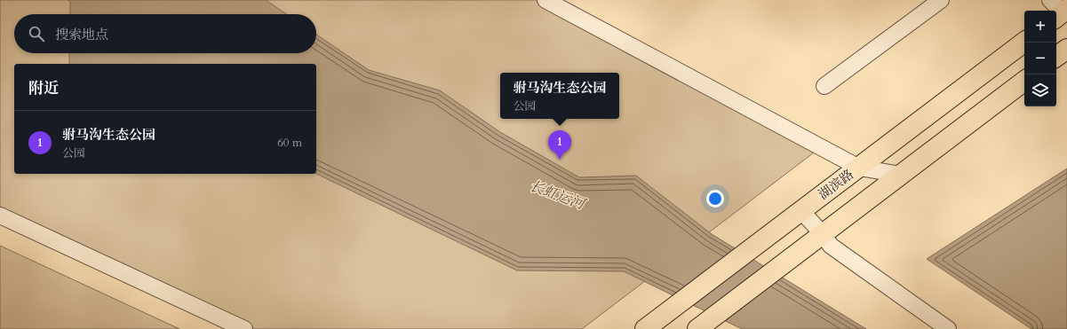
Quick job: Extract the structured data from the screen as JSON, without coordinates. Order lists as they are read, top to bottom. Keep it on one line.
{"streets":{"main road":["湖滨路"]},"water":["长虹运河"],"page":{"map_buttons":["+","−"],"search":"搜索地点","heading":"附近","popup":["驸马沟生态公园","公园"],"list":[{"mark":"1","name":"驸马沟生态公园","note":"公园","value":"60 m"}],"pins":"1"}}
